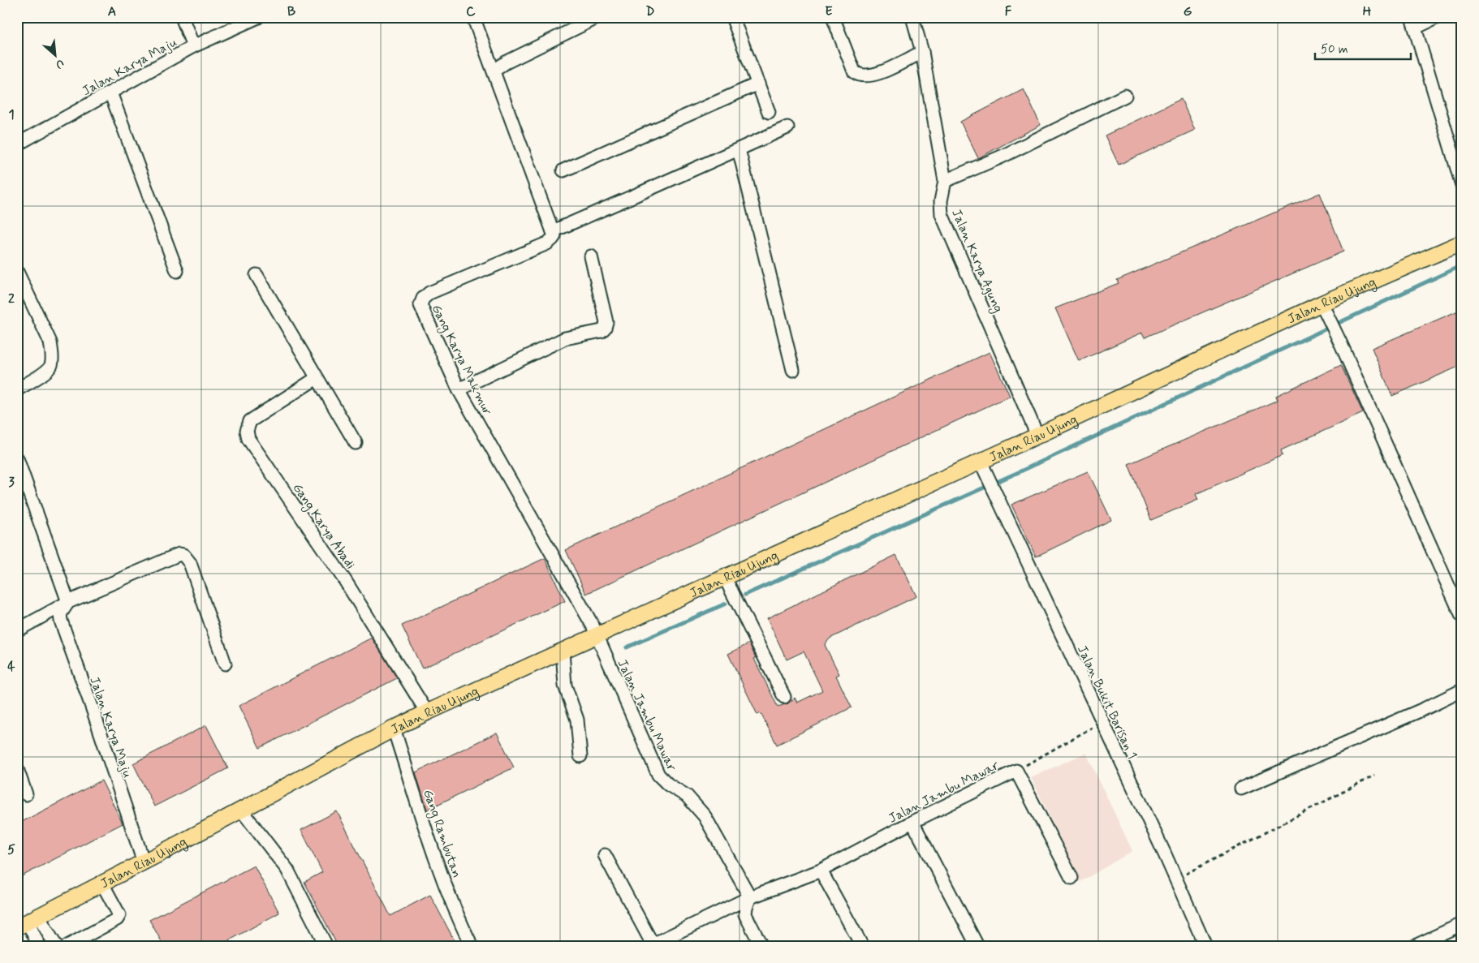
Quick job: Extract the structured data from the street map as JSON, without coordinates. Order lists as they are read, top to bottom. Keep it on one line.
{"streets":{"main road":["Jalan Riau Ujung"],"street":["Jalan Karya Maju","Jalan Karya Agung","Gang Karya Makmur","Gang Karya Abadi","Jalan Bukit Barisan 1","Jalan Jambu Mawar","Gang Rambutan"]},"crossings":[["Jalan Karya Maju","Jalan Riau Ujung"],["Jalan Karya Agung","Jalan Riau Ujung"],["Jalan Riau Ujung","Gang Karya Makmur"],["Jalan Riau Ujung","Gang Karya Abadi"],["Jalan Riau Ujung","Jalan Bukit Barisan 1"],["Jalan Riau Ujung","Jalan Jambu Mawar"],["Jalan Riau Ujung","Gang Rambutan"],["Gang Karya Makmur","Jalan Jambu Mawar"]],"scale_bar":"50 m","north":"bottom right","grid":{"columns":["A","B","C","D","E","F","G","H"],"rows":["1","2","3","4","5"]}}
